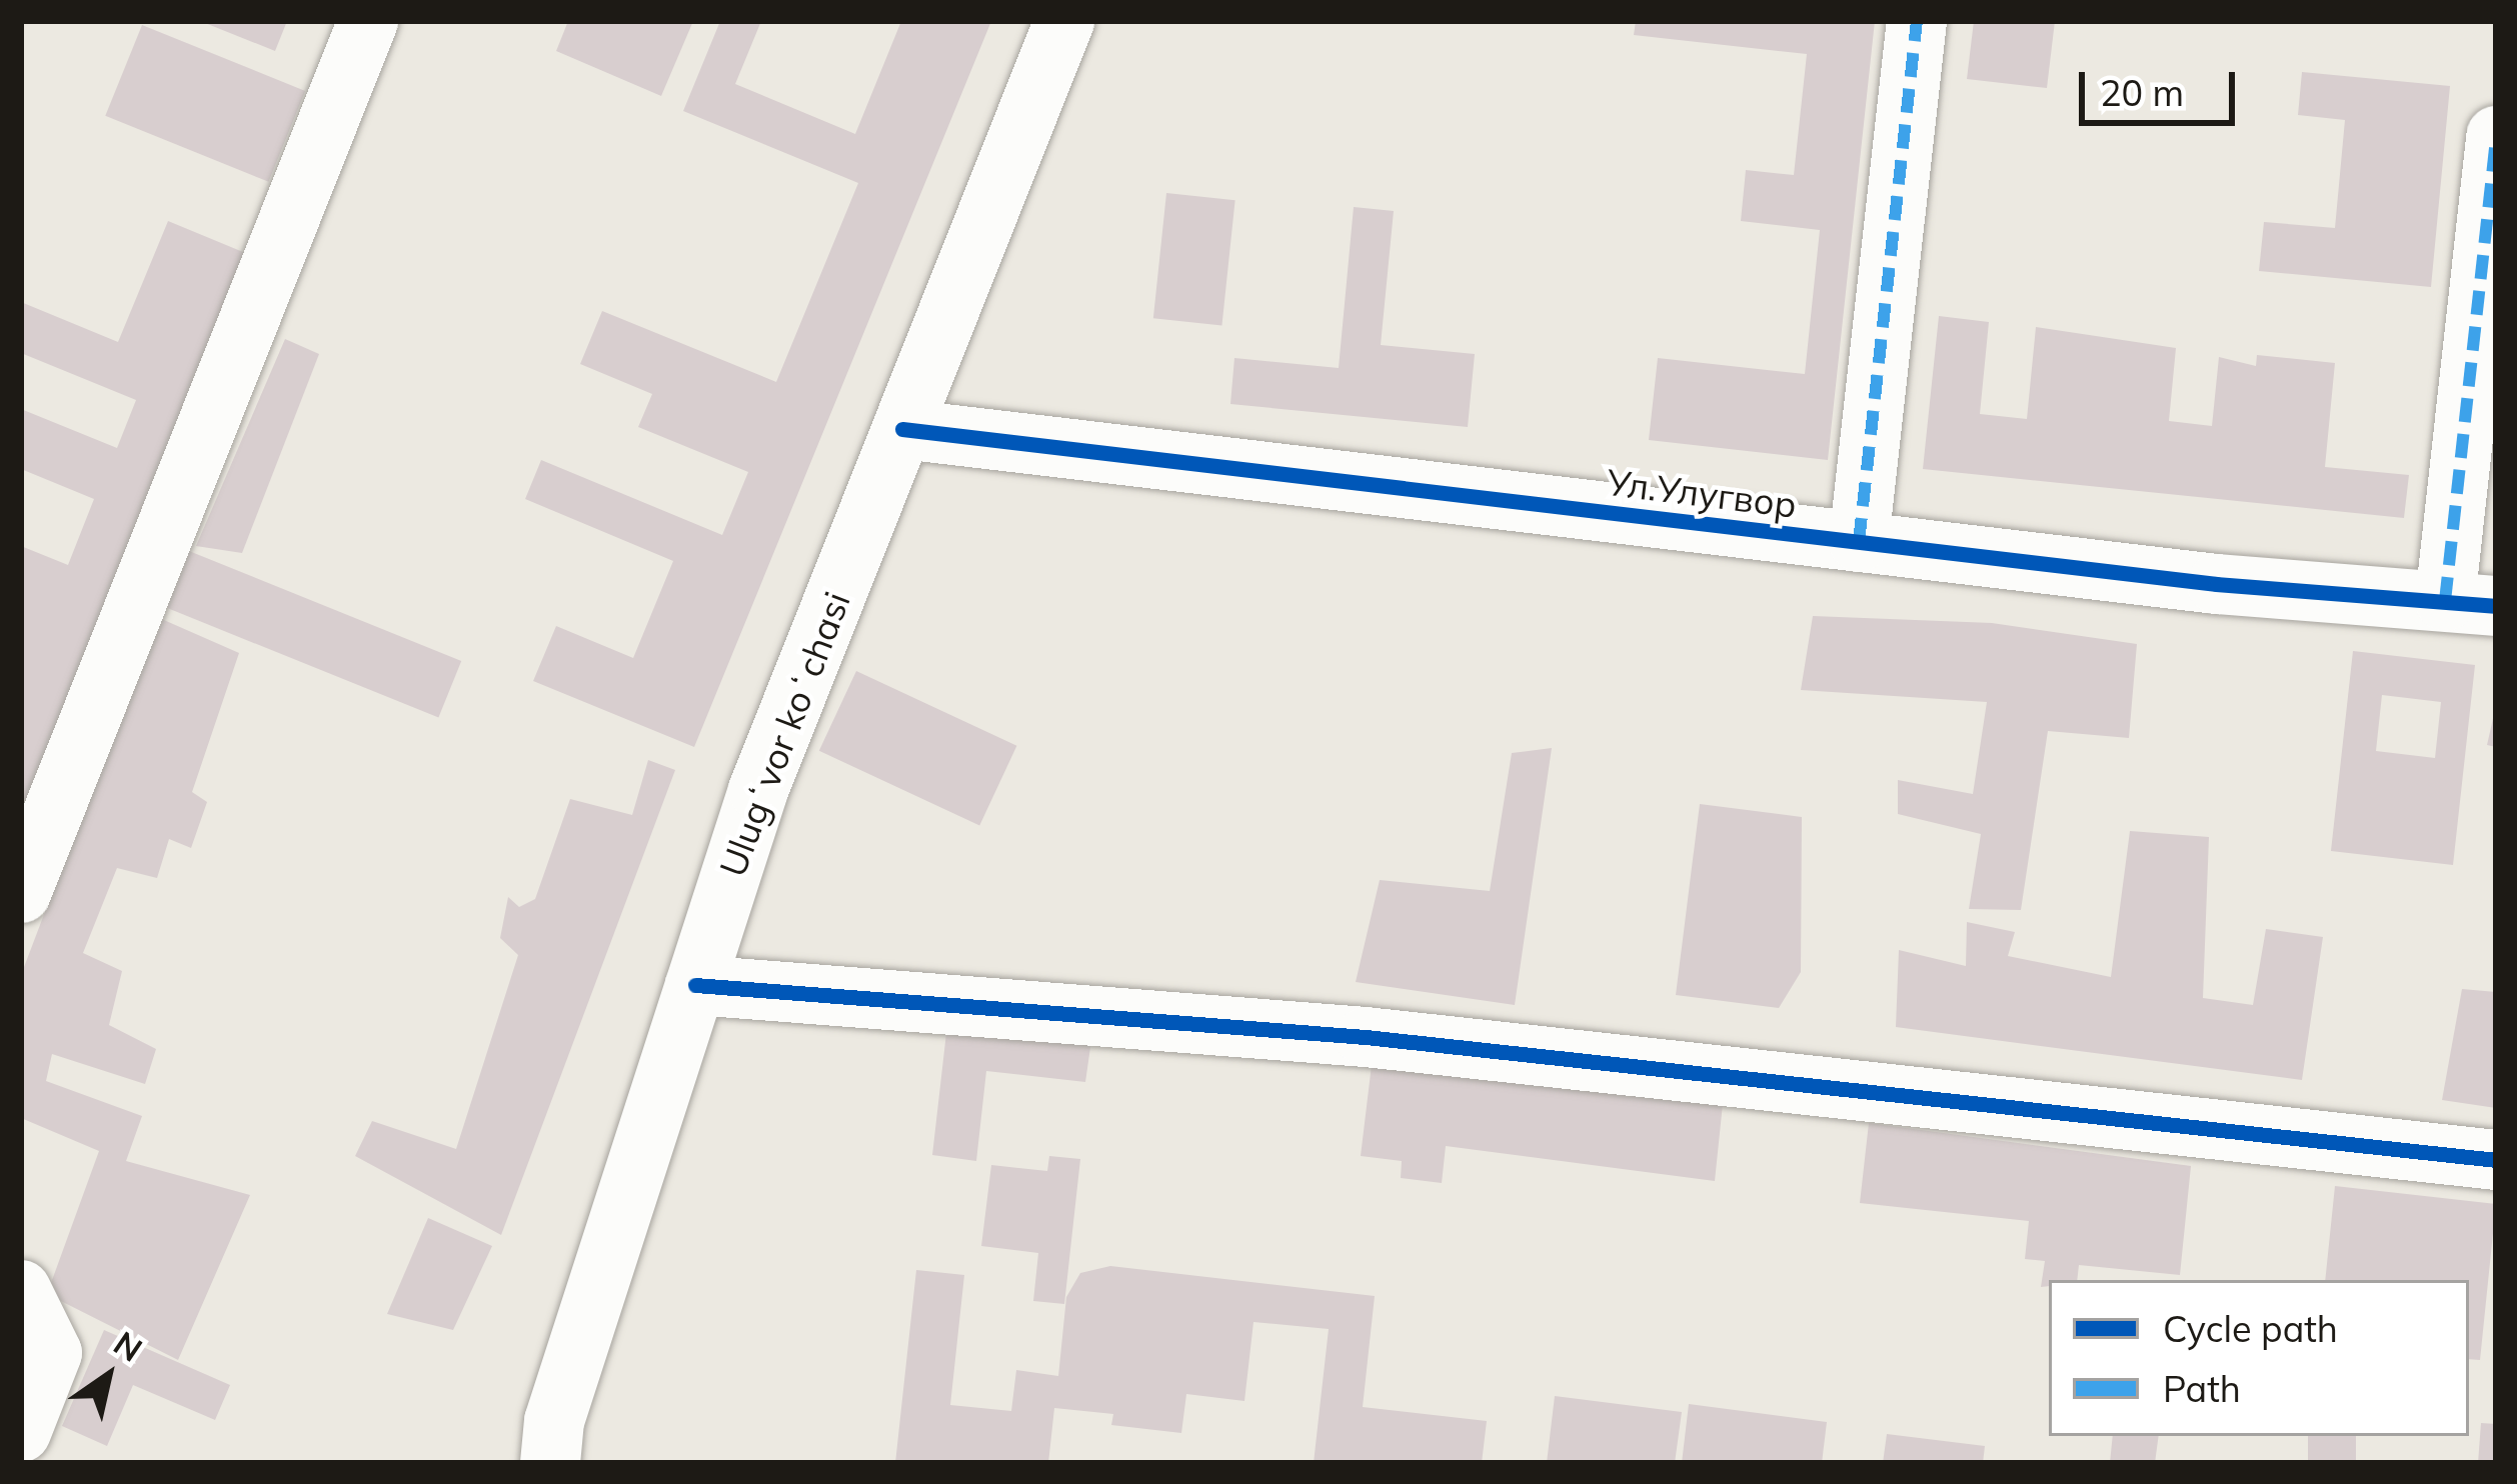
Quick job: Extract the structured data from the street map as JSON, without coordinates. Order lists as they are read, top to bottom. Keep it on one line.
{"streets":{"street":["Ул.Улугвор","Ulugʻvor koʻchasi"]},"crossings":[["Ул.Улугвор","Ulugʻvor koʻchasi"]],"legend":["Cycle path","Path"],"scale_bar":"20 m","north":"top right"}
